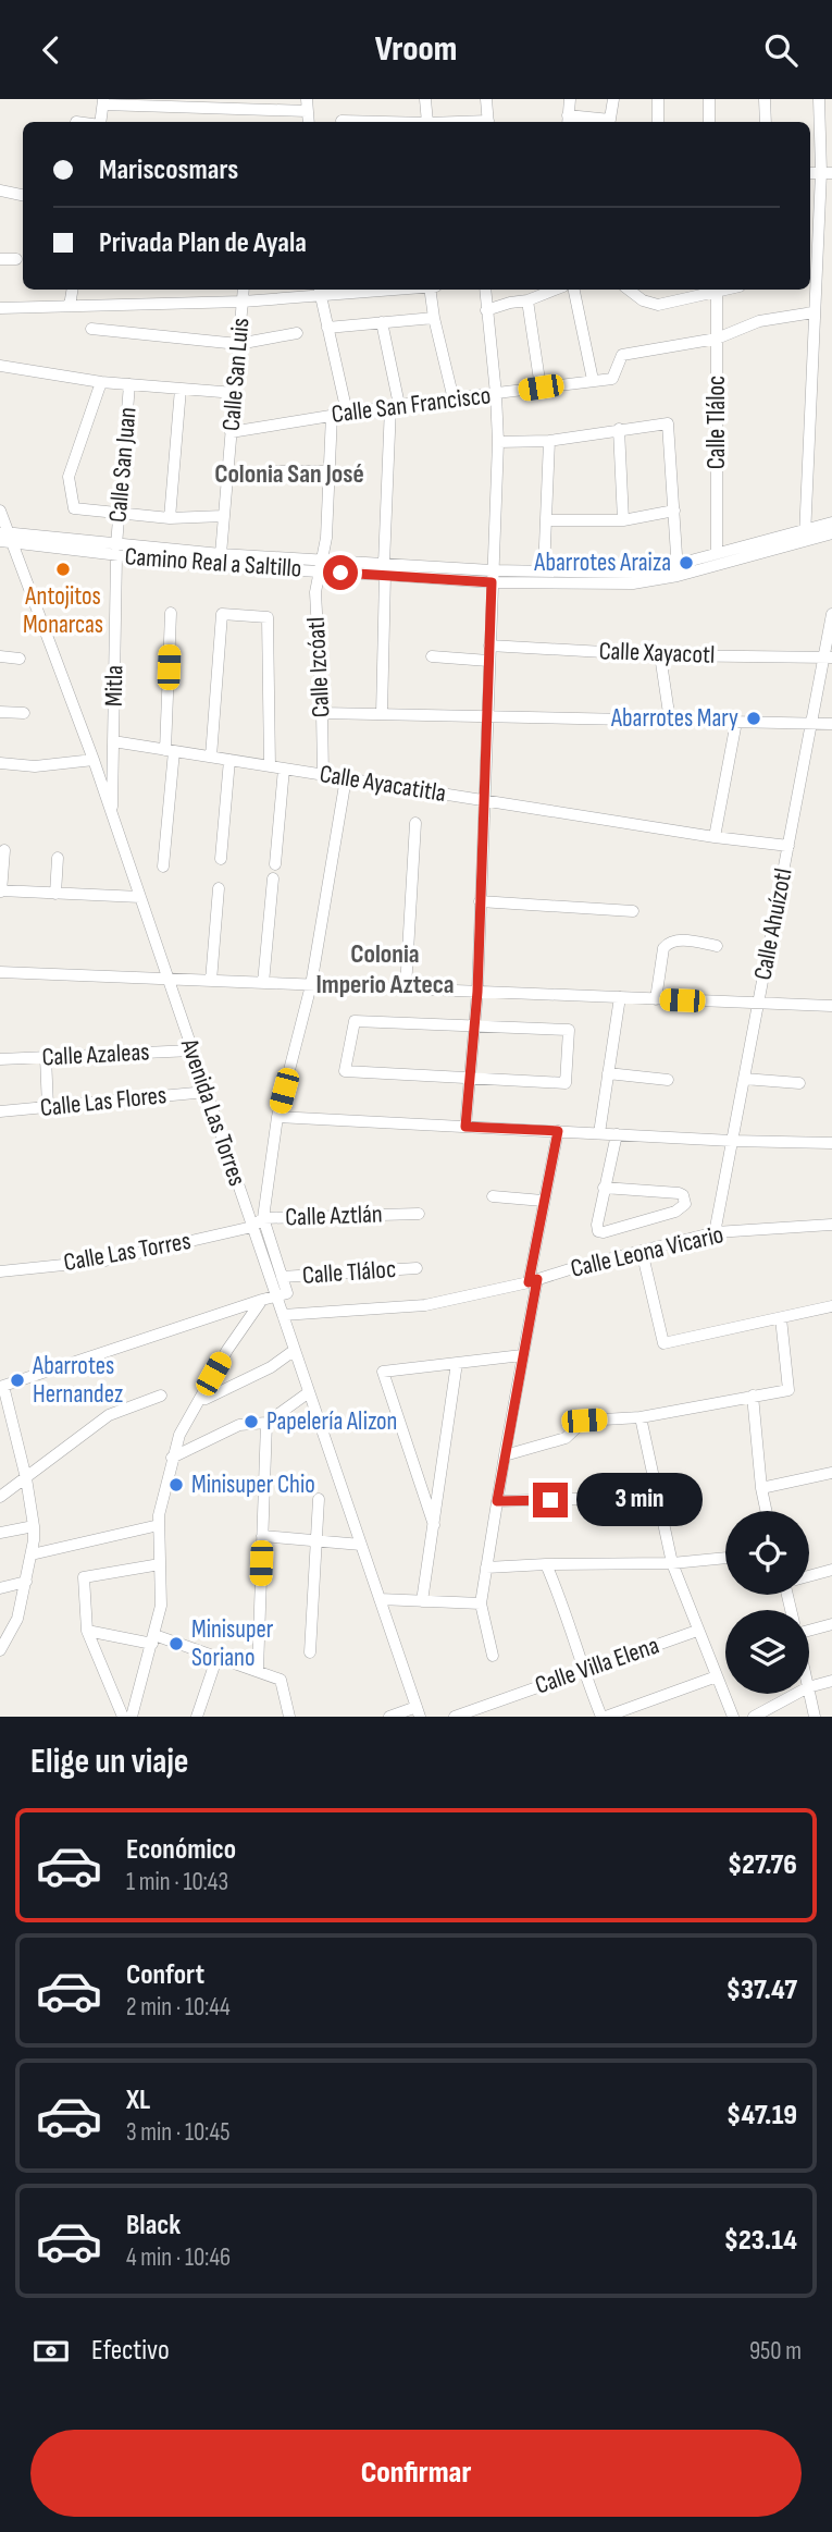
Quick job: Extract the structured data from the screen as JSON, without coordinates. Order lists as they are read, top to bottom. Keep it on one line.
{"streets":{"street":["Calle San Luis","Calle San Francisco","Calle Tláloc","Calle San Juan","Camino Real a Saltillo","Calle Xayacotl","Calle Izcóatl","Mitla","Calle Ayacatitla","Calle Ahuízotl","Calle Azaleas","Calle Las Flores","Avenida Las Torres","Calle Aztlán","Calle Las Torres","Calle Leona Vicario","Calle Villa Elena"]},"crossings":[["Calle San Luis","Calle San Francisco"],["Calle San Luis","Camino Real a Saltillo"],["Calle San Francisco","Calle Izcóatl"],["Calle Tláloc","Camino Real a Saltillo"],["Calle San Juan","Camino Real a Saltillo"],["Calle San Juan","Mitla"],["Camino Real a Saltillo","Calle Izcóatl"],["Camino Real a Saltillo","Mitla"],["Camino Real a Saltillo","Avenida Las Torres"],["Calle Xayacotl","Calle Ahuízotl"],["Calle Izcóatl","Calle Ayacatitla"],["Mitla","Calle Ayacatitla"],["Mitla","Avenida Las Torres"],["Calle Ayacatitla","Calle Ahuízotl"],["Calle Ahuízotl","Calle Leona Vicario"],["Calle Azaleas","Avenida Las Torres"],["Calle Las Flores","Avenida Las Torres"],["Avenida Las Torres","Calle Aztlán"],["Avenida Las Torres","Calle Las Torres"],["Avenida Las Torres","Calle Leona Vicario"],["Calle Aztlán","Calle Las Torres"]],"districts":["Colonia San José","Colonia Imperio Azteca"],"places":["Abarrotes Araiza","Antojitos Monarcas","Abarrotes Mary","Abarrotes Hernandez","Papelería Alizon","Minisuper Chio","Minisuper Soriano"],"page":{"header":"Vroom","banner":["Mariscosmars","Privada Plan de Ayala"],"bubble":"3 min","heading":"Elige un viaje","list":[{"name":"Económico","note":"1 min · 10:43","value":"$27.76"},{"name":"Confort","note":"2 min · 10:44","value":"$37.47"},{"name":"XL","note":"3 min · 10:45","value":"$47.19"},{"name":"Black","note":"4 min · 10:46","value":"$23.14"}],"pay":["Efectivo","950 m"],"buttons":"Confirmar"}}
